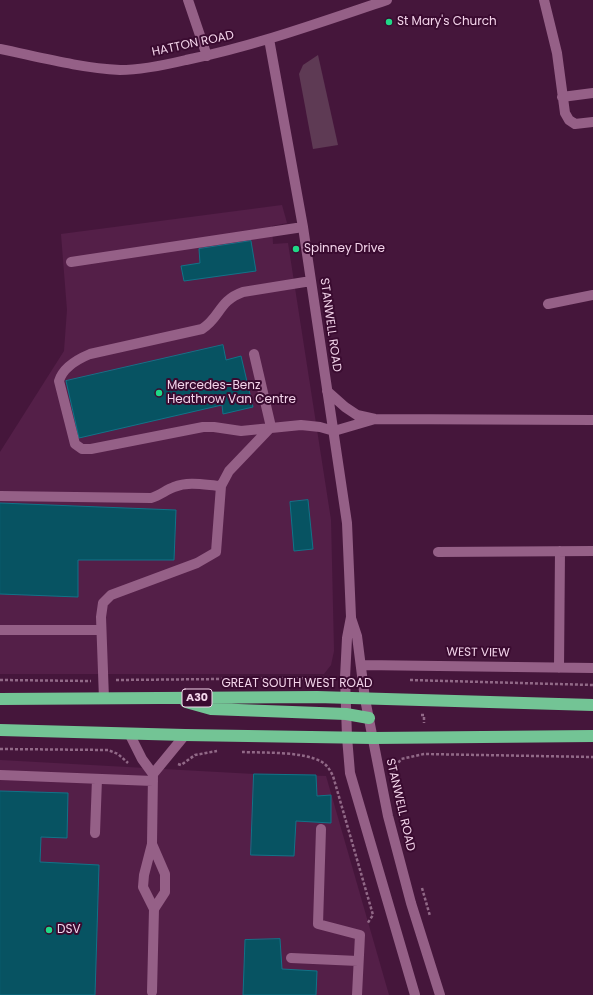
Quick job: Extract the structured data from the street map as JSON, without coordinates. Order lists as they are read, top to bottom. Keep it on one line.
{"streets":{"highway":["GREAT SOUTH WEST ROAD","A30"],"street":["HATTON ROAD","STANWELL ROAD","WEST VIEW"]},"crossings":[["HATTON ROAD","STANWELL ROAD"],["STANWELL ROAD","WEST VIEW"],["STANWELL ROAD","GREAT SOUTH WEST ROAD"]],"places":["St Mary's Church","Spinney Drive","Mercedes-Benz Heathrow Van Centre","DSV"]}
